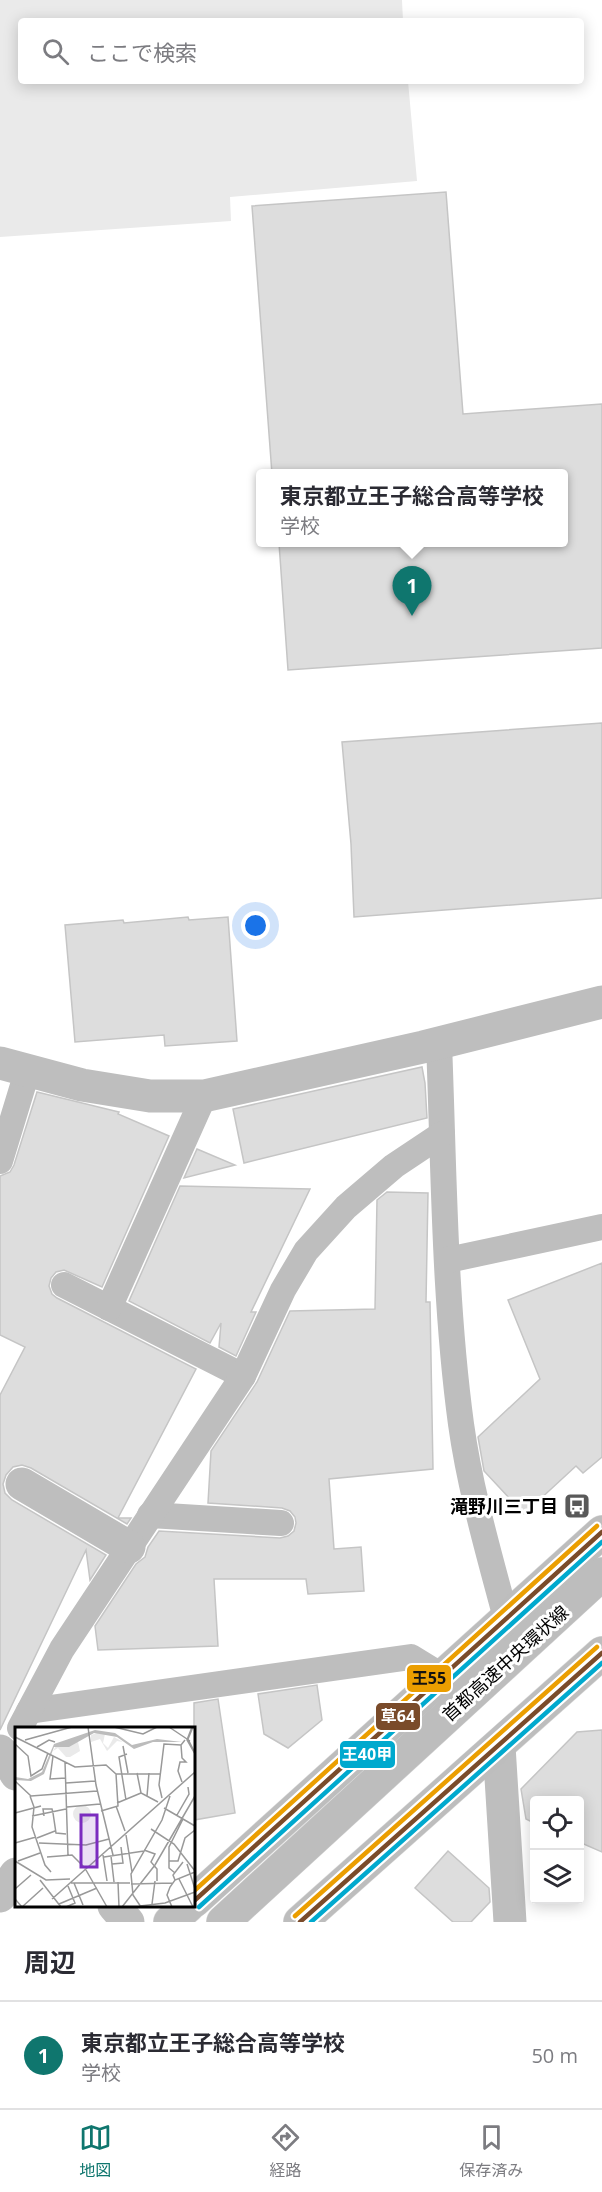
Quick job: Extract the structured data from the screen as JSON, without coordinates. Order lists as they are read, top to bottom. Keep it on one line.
{"streets":{"highway":["首都高速中央環状線"]},"places":{"bus stop":["滝野川三丁目"]},"lines":["transit line 王55","transit line 草64","transit line 王40甲"],"page":{"search":"ここで検索","popup":["東京都立王子総合高等学校","学校"],"pins":"1","heading":"周辺","list":[{"mark":"1","name":"東京都立王子総合高等学校","note":"学校","value":"50 m"}],"nav":["地図","経路","保存済み"]}}
